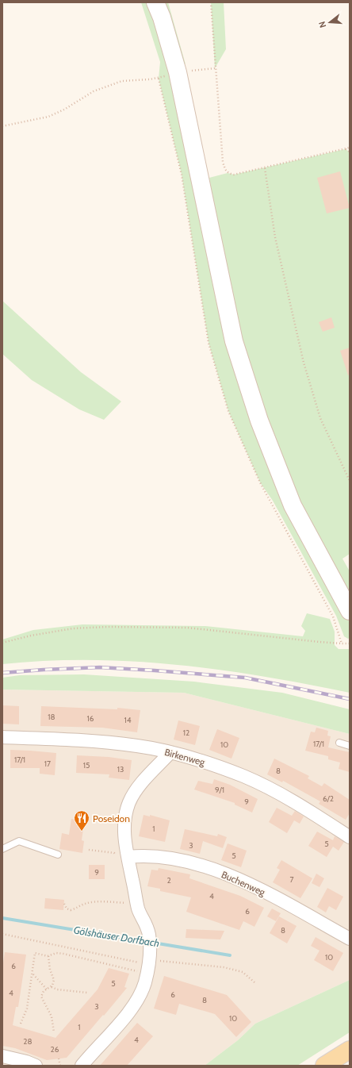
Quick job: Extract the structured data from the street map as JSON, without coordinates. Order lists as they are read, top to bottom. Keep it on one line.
{"streets":{"street":["Birkenweg","Buchenweg"]},"water":["Gölshäuser Dorfbach"],"places":{"restaurant":["Poseidon"]},"house_numbers":["18","16","14","12","17/1","10","17/1","17","15","13","8","9/1","6/2","9","1","5","3","5","9","7","2","4","6","8","10","6","5","4","6","8","3","10","1","4","28","26"],"north":"left"}
